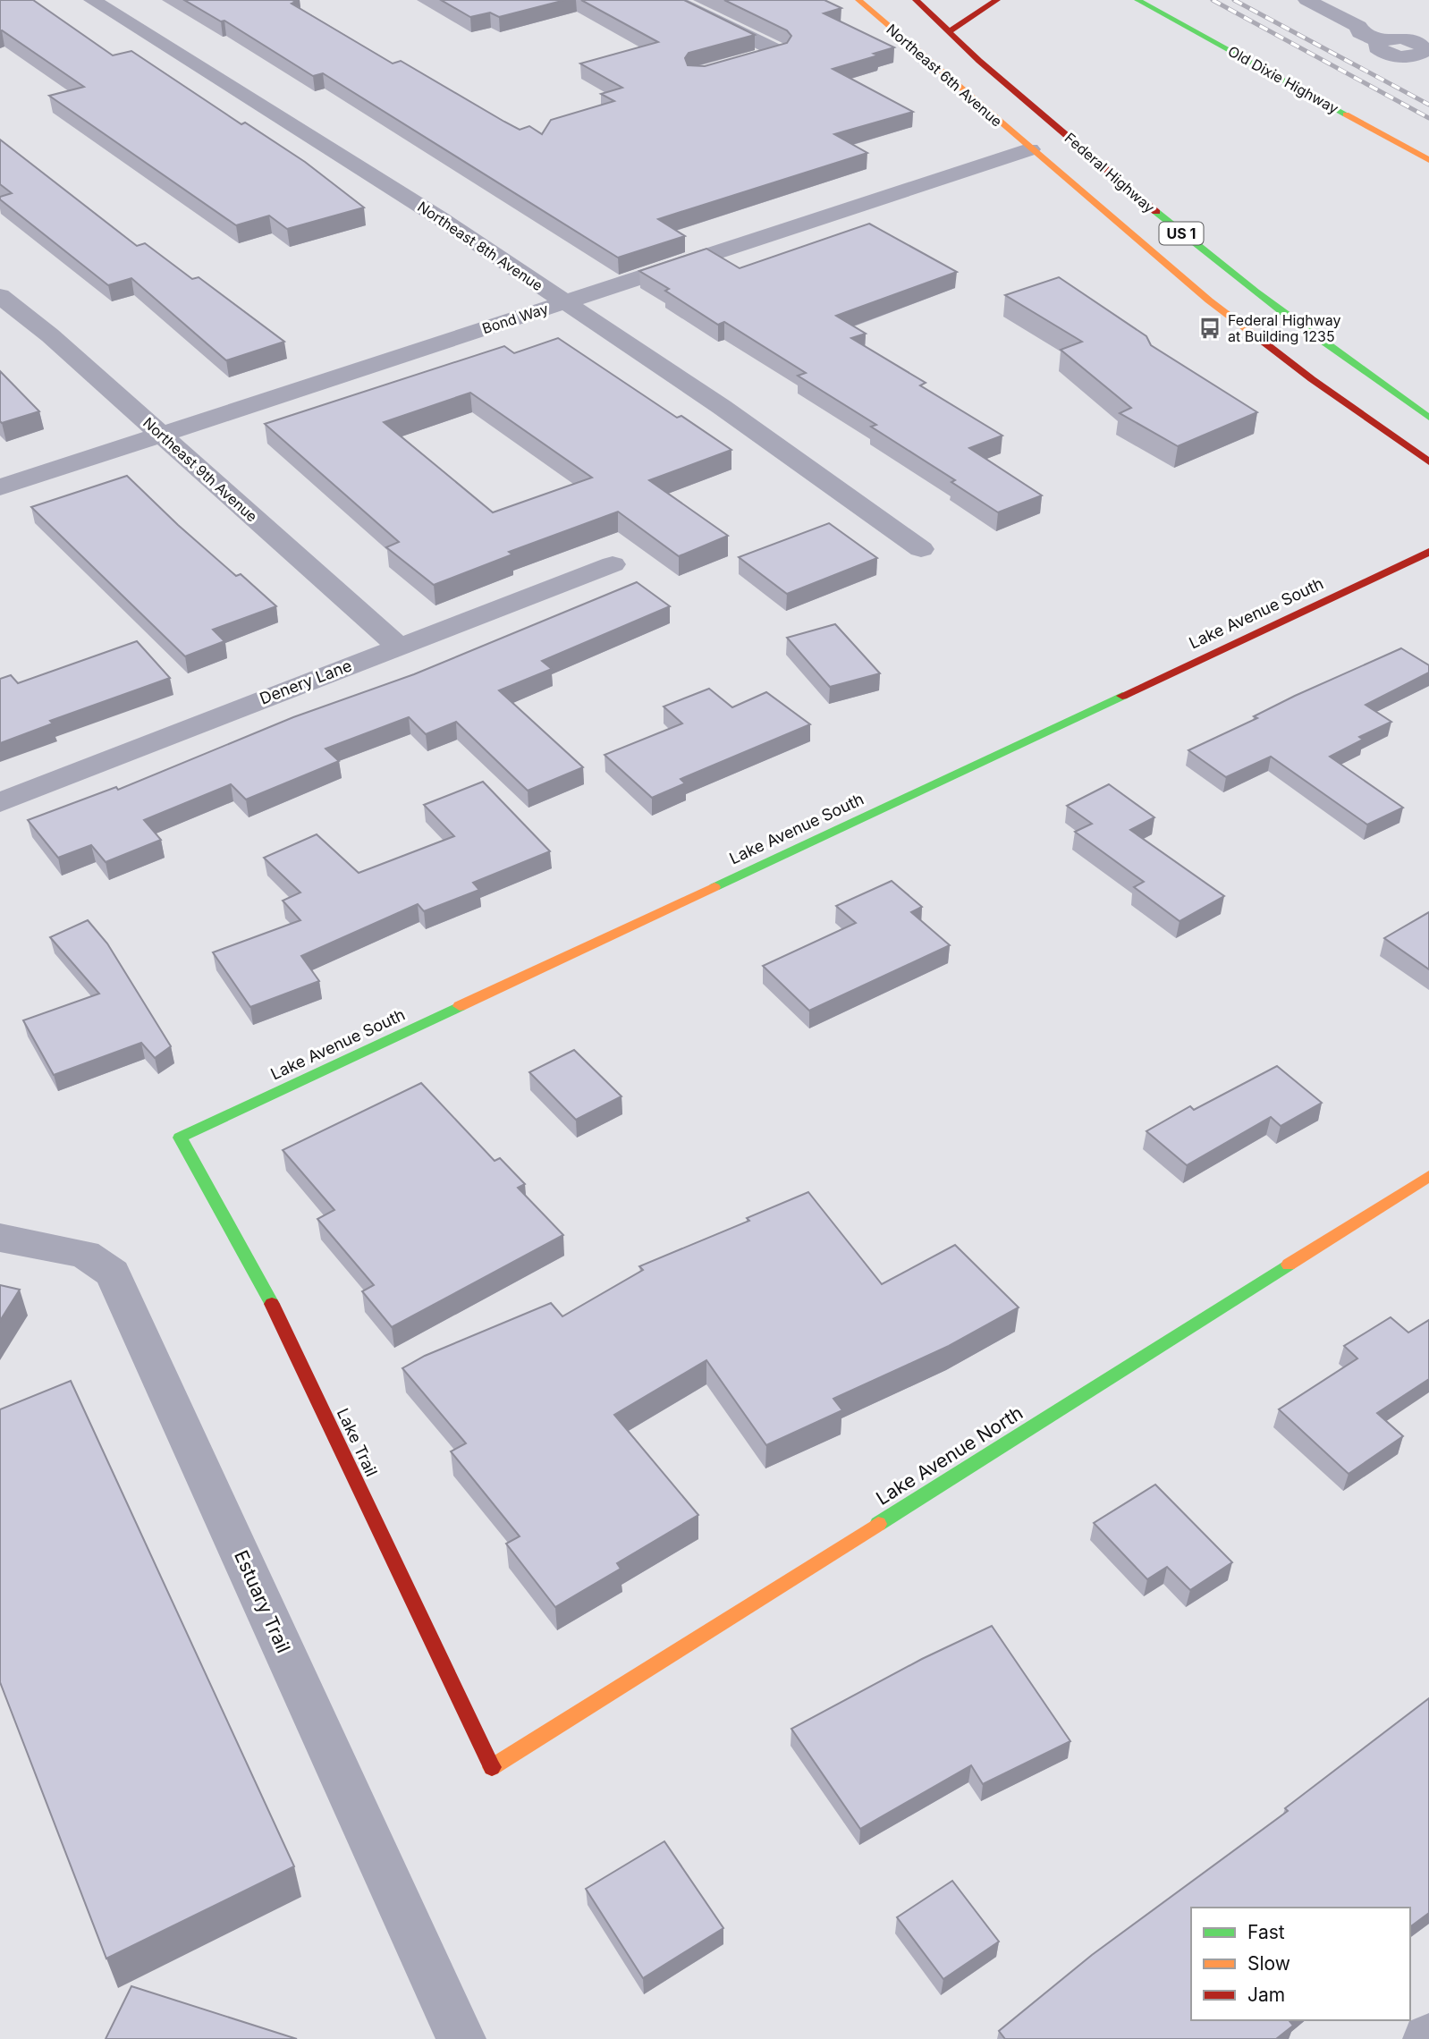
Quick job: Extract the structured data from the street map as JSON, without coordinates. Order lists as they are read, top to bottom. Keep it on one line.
{"streets":{"street":["Northeast 6th Avenue","Old Dixie Highway","Federal Highway","US 1","Northeast 8th Avenue","Bond Way","Northeast 9th Avenue","Lake Avenue South","Denery Lane","Lake Trail","Lake Avenue North","Estuary Trail"]},"crossings":[["Northeast 6th Avenue","US 1"],["Northeast 6th Avenue","Bond Way"],["Federal Highway","US 1"],["US 1","Bond Way"],["Northeast 8th Avenue","Bond Way"],["Bond Way","Northeast 9th Avenue"],["Northeast 9th Avenue","Denery Lane"],["Lake Avenue South","Lake Trail"],["Lake Trail","Lake Avenue North"]],"places":{"bus stop":["Federal Highway at Building 1235"]},"legend":["Fast","Slow","Jam"]}
